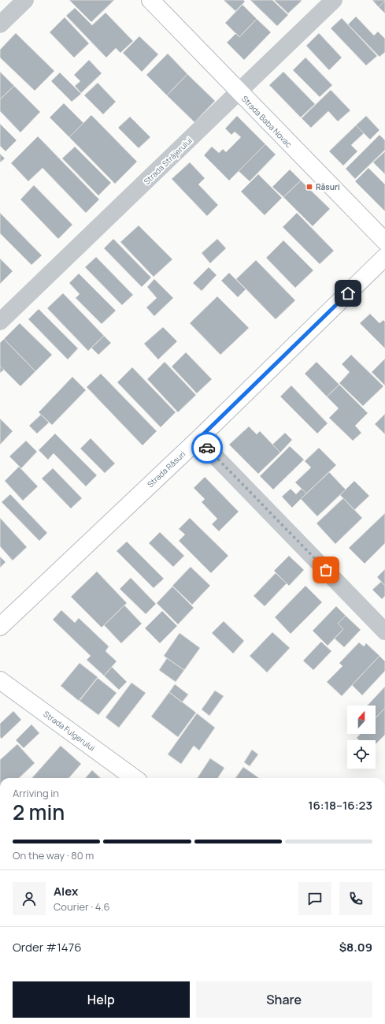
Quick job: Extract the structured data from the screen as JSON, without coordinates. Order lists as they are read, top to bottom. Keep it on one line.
{"streets":{"street":["Strada Baba Novac","Strada Străjerului","Strada Răsuri","Strada Fulgerului"]},"crossings":[["Strada Baba Novac","Strada Străjerului"]],"places":{"transit":["Răsuri"]},"north":"top","page":{"heading":["2 min","Arriving in","16:18–16:23"],"panel":["Alex","Courier · 4.6","Order #1476","$8.09"],"bar":"On the way · 80 m","buttons":["Help","Share"]}}
